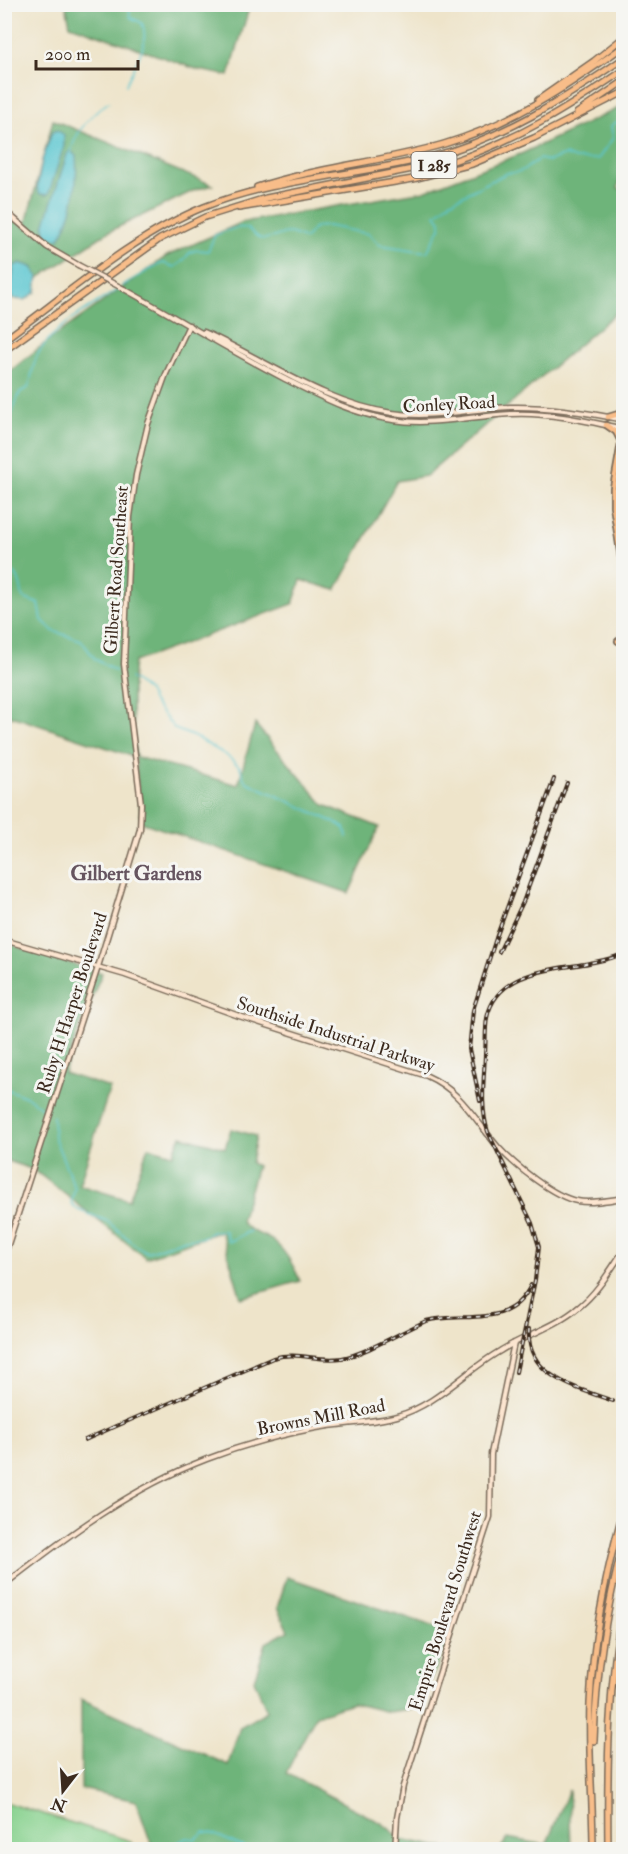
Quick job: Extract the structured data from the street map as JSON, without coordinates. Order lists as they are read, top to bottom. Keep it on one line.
{"streets":{"highway":["I 285"],"street":["Conley Road","Gilbert Road Southeast","Ruby H Harper Boulevard","Southside Industrial Parkway","Browns Mill Road","Empire Boulevard Southwest"]},"crossings":[["Conley Road","Gilbert Road Southeast"],["Gilbert Road Southeast","Ruby H Harper Boulevard"],["Ruby H Harper Boulevard","Southside Industrial Parkway"],["Browns Mill Road","Empire Boulevard Southwest"]],"districts":["Gilbert Gardens"],"scale_bar":"200 m","north":"bottom"}
